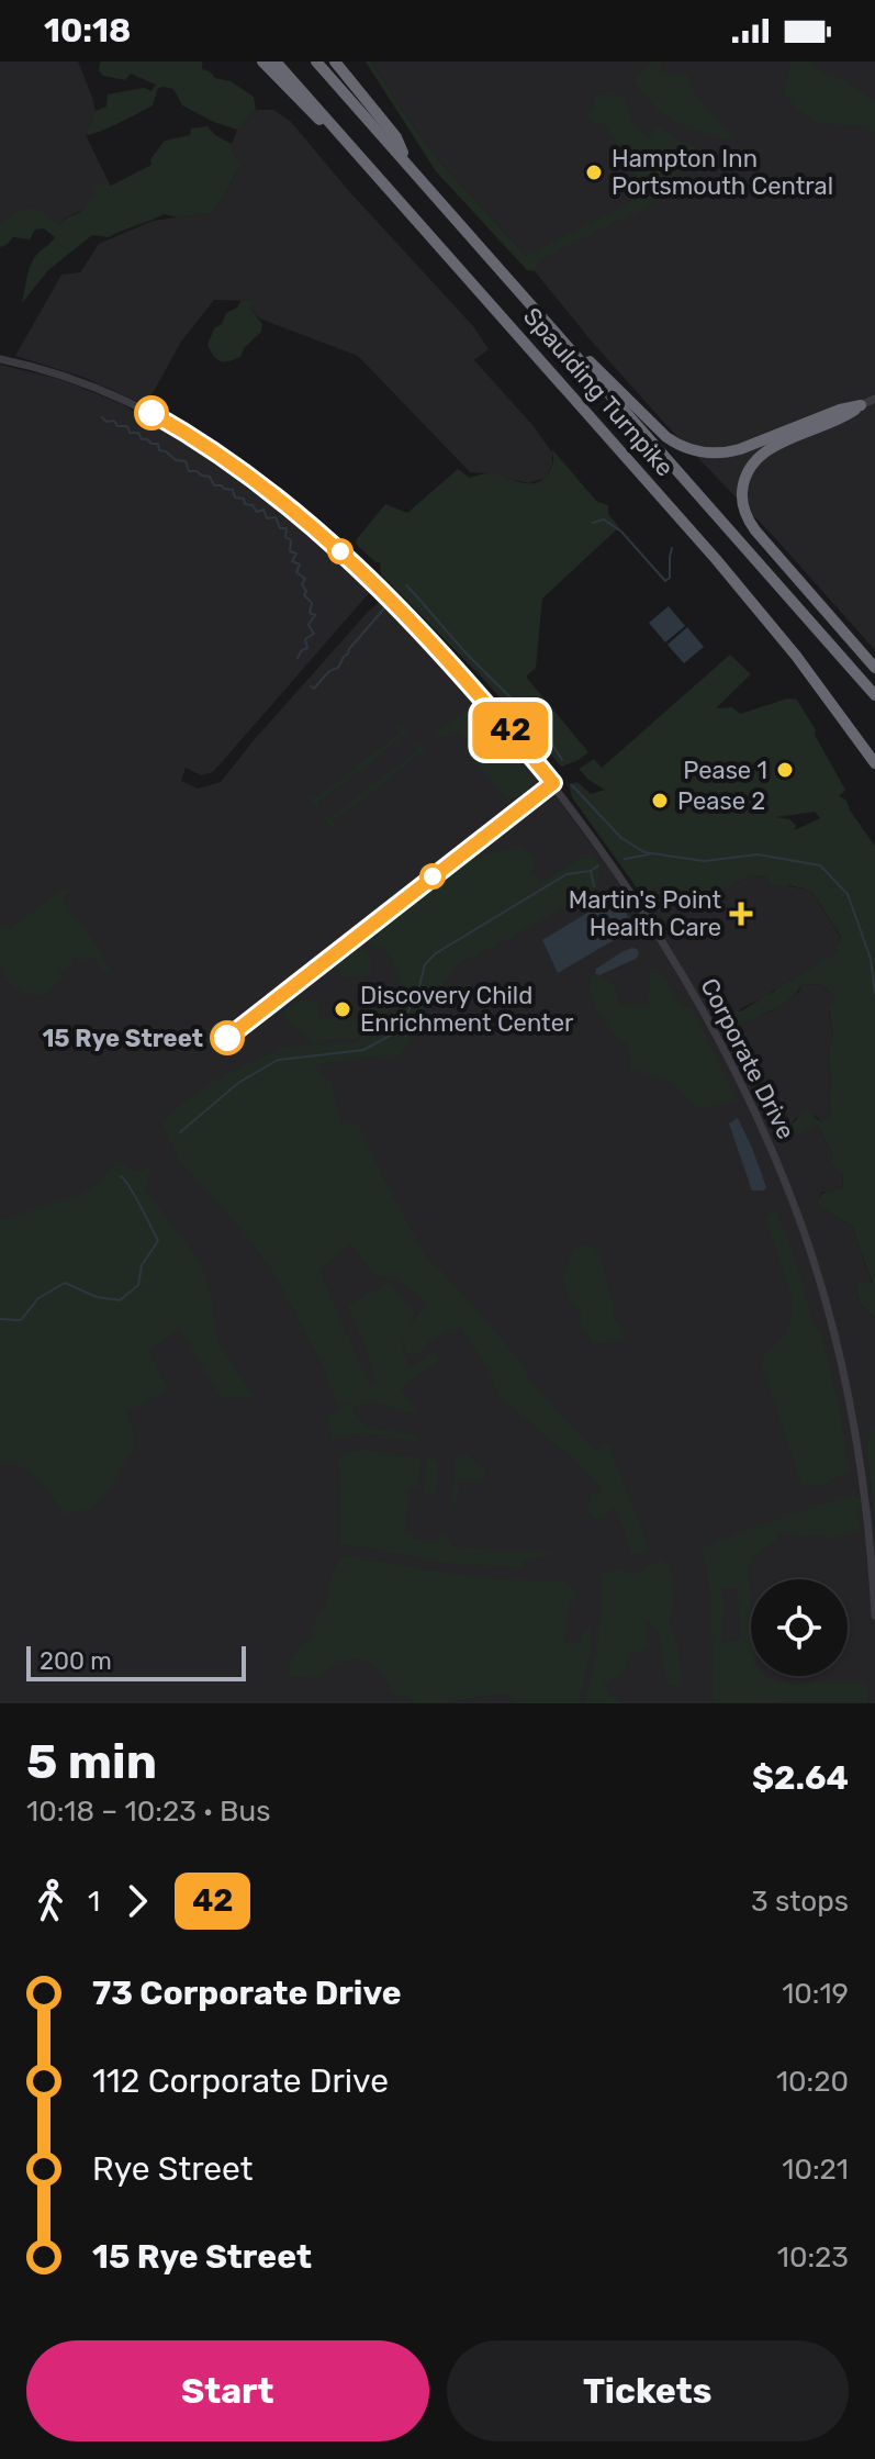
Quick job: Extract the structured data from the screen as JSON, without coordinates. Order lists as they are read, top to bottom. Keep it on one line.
{"streets":{"highway":["Spaulding Turnpike"],"street":["Corporate Drive"]},"places":{"other":["Hampton Inn Portsmouth Central","Pease 1","Pease 2","Discovery Child Enrichment Center","15 Rye Street"],"health":["Martin's Point Health Care"]},"lines":["bus line 42"],"scale_bar":"200 m","page":{"status":"10:18","on_map":"42","scale":"200 m","heading":["5 min","10:18 – 10:23 · Bus","$2.64"],"legs":["1","42","3 stops"],"list":[{"name":"73 Corporate Drive","value":"10:19"},{"name":"112 Corporate Drive","value":"10:20"},{"name":"Rye Street","value":"10:21"},{"name":"15 Rye Street","value":"10:23"}],"buttons":["Start","Tickets"]}}
